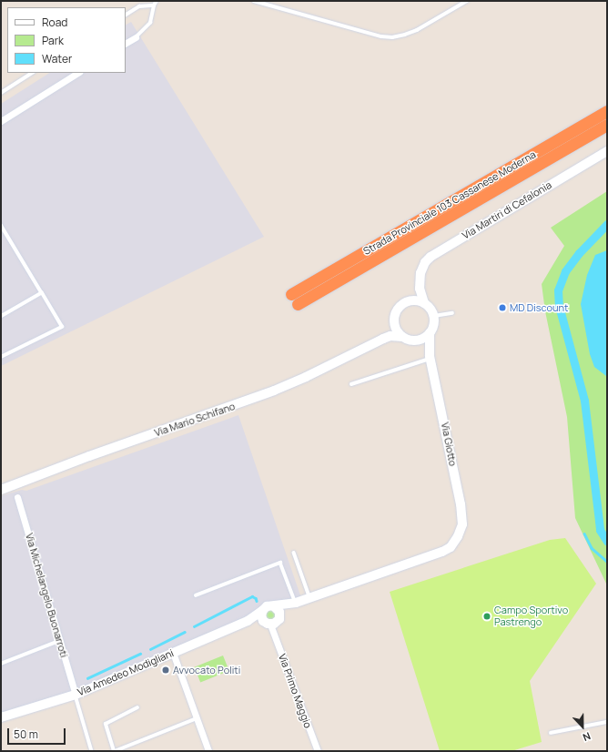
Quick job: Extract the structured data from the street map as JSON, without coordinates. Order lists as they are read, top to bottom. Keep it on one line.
{"streets":{"highway":["Strada Provinciale 103 Cassanese Moderna"],"street":["Via Martiri di Cefalonia","Via Mario Schifano","Via Giotto","Via Michelangelo Buonarroti","Via Amedeo Modigliani","Via Primo Maggio"]},"crossings":[["Via Martiri di Cefalonia","Via Mario Schifano"],["Via Martiri di Cefalonia","Via Giotto"],["Via Mario Schifano","Via Giotto"],["Via Giotto","Via Amedeo Modigliani"],["Via Michelangelo Buonarroti","Via Amedeo Modigliani"],["Via Amedeo Modigliani","Via Primo Maggio"]],"places":["MD Discount","Campo Sportivo Pastrengo","Avvocato Politi"],"legend":["Road","Park","Water"],"scale_bar":"50 m","north":"bottom"}
